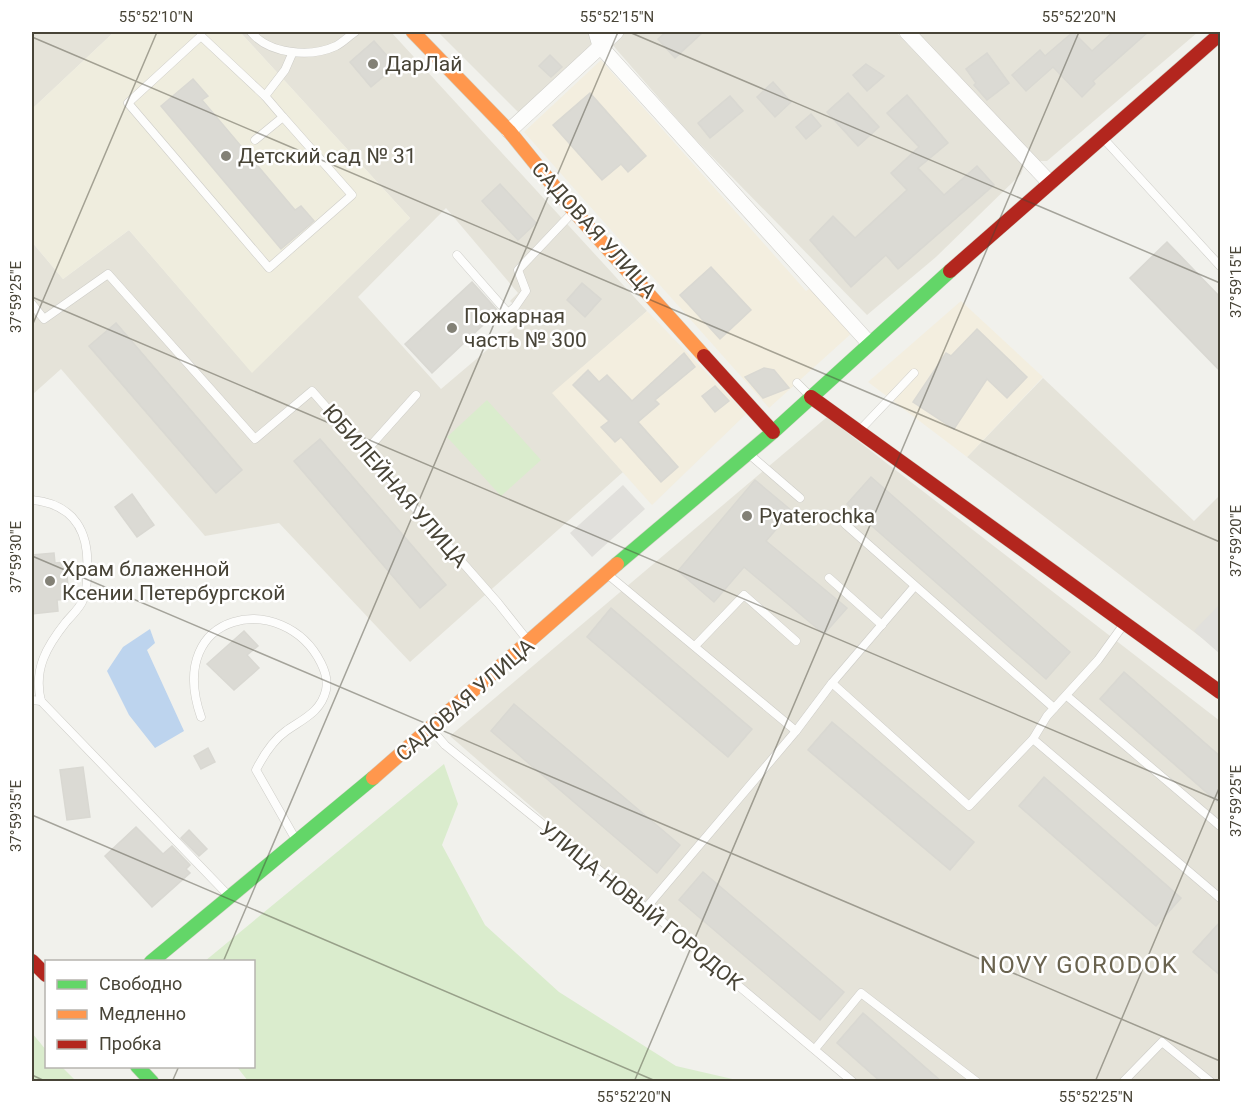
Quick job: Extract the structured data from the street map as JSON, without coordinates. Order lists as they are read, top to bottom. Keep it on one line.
{"streets":{"street":["САДОВАЯ УЛИЦА"],"lane":["ЮБИЛЕЙНАЯ УЛИЦА","УЛИЦА НОВЫЙ ГОРОДОК"]},"crossings":[["САДОВАЯ УЛИЦА","ЮБИЛЕЙНАЯ УЛИЦА"],["САДОВАЯ УЛИЦА","УЛИЦА НОВЫЙ ГОРОДОК"]],"districts":["NOVY GORODOK"],"places":["ДарЛай","Детский сад № 31","Пожарная часть № 300","Pyaterochka","Храм блаженной Ксении Петербургской"],"legend":["Свободно","Медленно","Пробка"],"coordinates":["55°52'10\"N","55°52'15\"N","55°52'20\"N","37°59'15\"E","37°59'25\"E","37°59'20\"E","37°59'30\"E","37°59'35\"E","55°52'25\"N"]}
